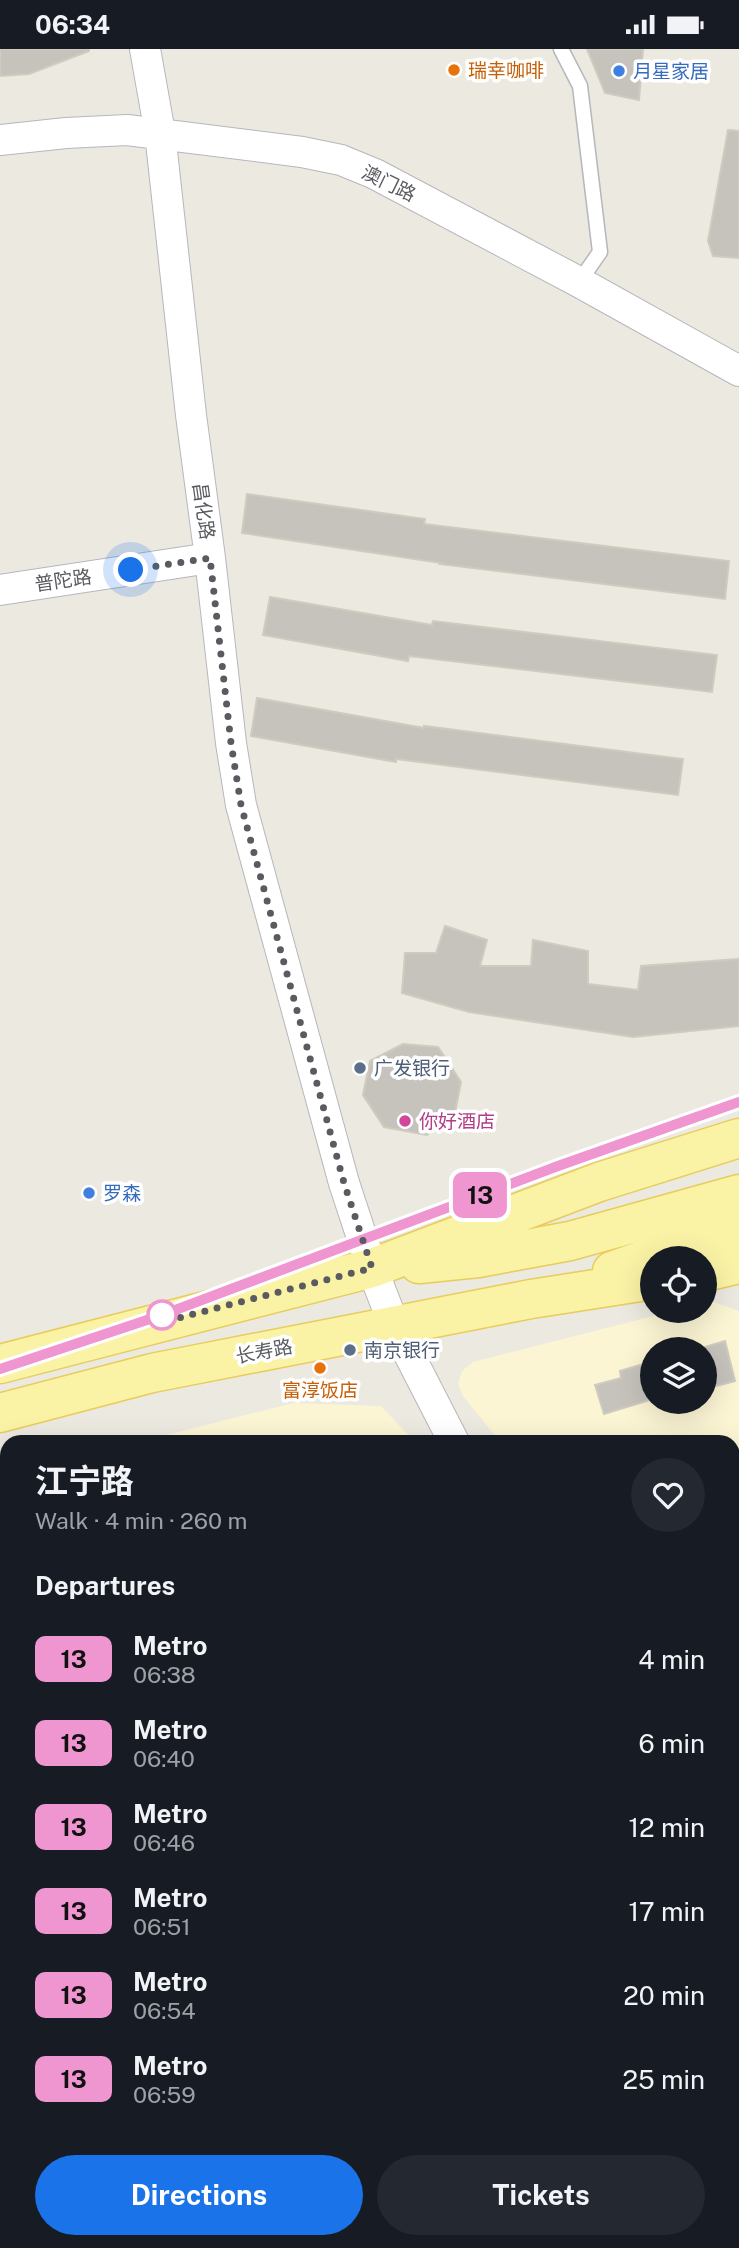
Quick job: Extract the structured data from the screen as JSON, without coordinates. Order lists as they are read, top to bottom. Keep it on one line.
{"streets":{"main road":["长寿路"],"street":["澳门路","昌化路","普陀路"]},"crossings":[["澳门路","昌化路"],["昌化路","普陀路"],["昌化路","长寿路"]],"places":["瑞幸咖啡","月星家居","广发银行","你好酒店","罗森","南京银行","富淳饭店"],"lines":["metro line 13"],"page":{"status":"06:34","on_map":"13","heading":[["江宁路","Walk · 4 min · 260 m"],"Departures"],"list":[{"mark":"13","name":"Metro","note":"06:38","value":"4 min"},{"mark":"13","name":"Metro","note":"06:40","value":"6 min"},{"mark":"13","name":"Metro","note":"06:46","value":"12 min"},{"mark":"13","name":"Metro","note":"06:51","value":"17 min"},{"mark":"13","name":"Metro","note":"06:54","value":"20 min"},{"mark":"13","name":"Metro","note":"06:59","value":"25 min"}],"buttons":["Directions","Tickets"]}}
